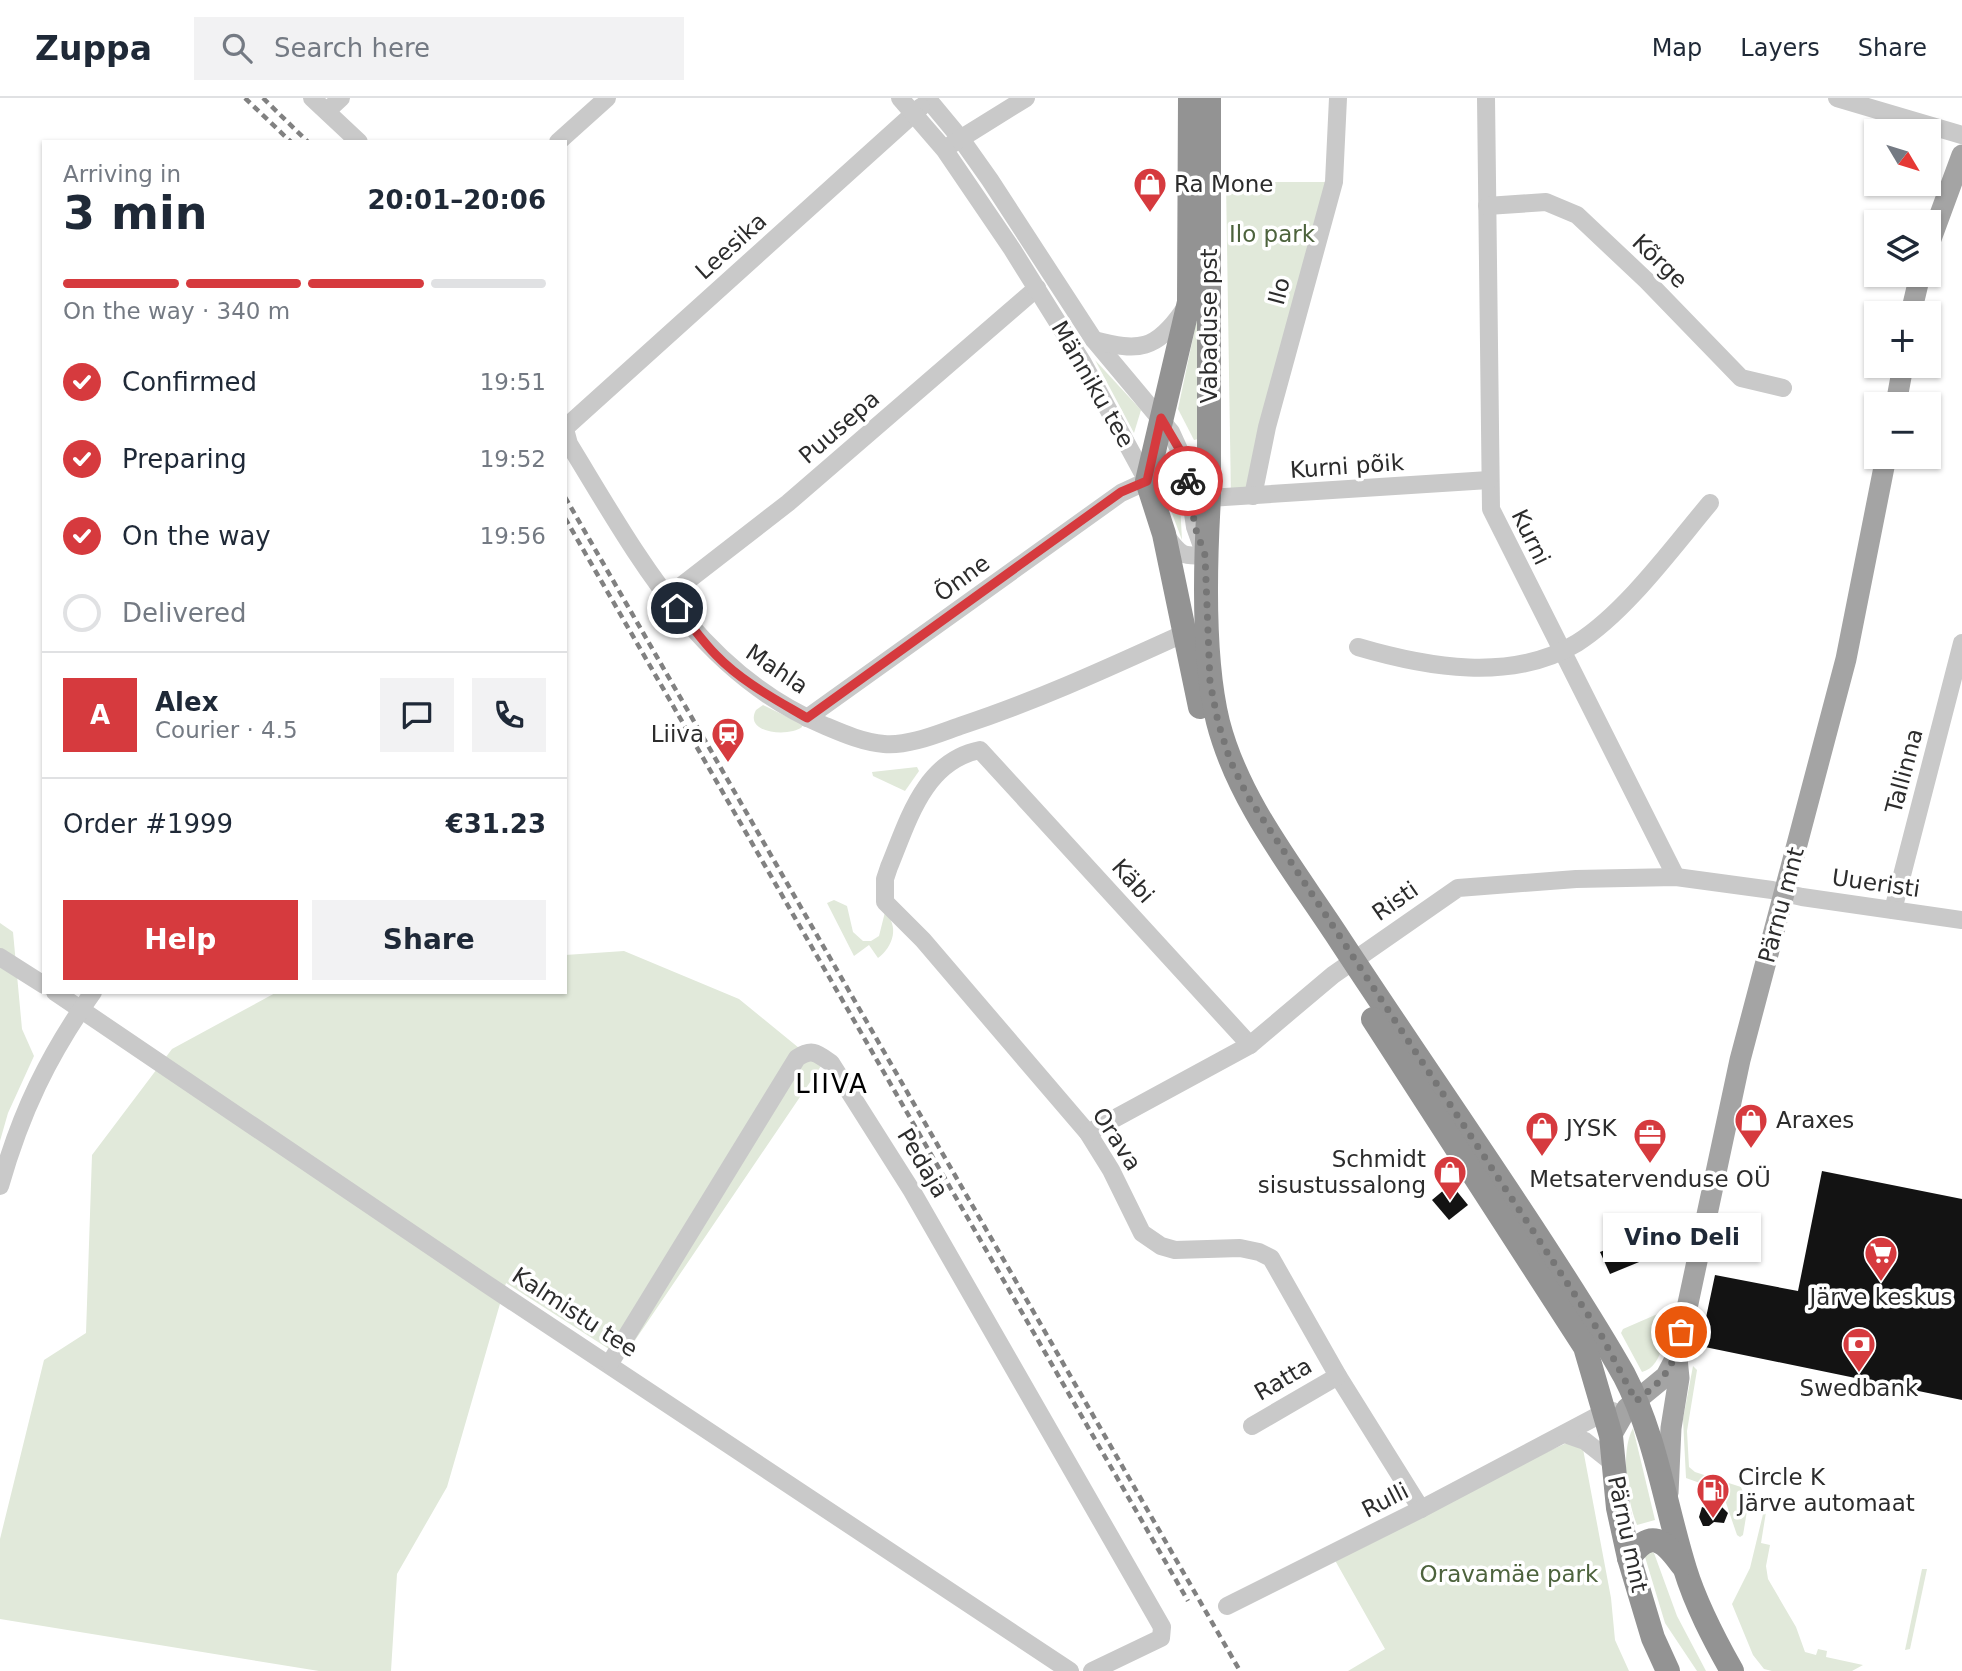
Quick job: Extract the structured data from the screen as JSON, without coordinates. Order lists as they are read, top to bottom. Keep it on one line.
{"streets":{"highway":["Vabaduse pst","Männiku tee","Pärnu mnt"],"street":["Leesika","Kõrge","Ilo","Puusepa","Kurni põik","Kurni","Õnne","Mahla","Tallinna","Käbi","Uueristi","Risti","Orava","Pedaja","Kalmistu tee","Ratta","Rulli"]},"crossings":[["Leesika","Männiku tee"],["Kõrge","Kurni"],["Ilo","Kurni põik"],["Vabaduse pst","Männiku tee"],["Vabaduse pst","Kurni põik"],["Vabaduse pst","Õnne"],["Männiku tee","Puusepa"],["Männiku tee","Õnne"],["Männiku tee","Mahla"],["Männiku tee","Risti"],["Männiku tee","Pärnu mnt"],["Männiku tee","Rulli"],["Puusepa","Mahla"],["Kurni põik","Kurni"],["Kurni","Risti"],["Õnne","Mahla"],["Tallinna","Uueristi"],["Käbi","Risti"],["Käbi","Orava"],["Uueristi","Risti"],["Uueristi","Pärnu mnt"],["Risti","Pärnu mnt"],["Risti","Orava"],["Pärnu mnt","Rulli"],["Orava","Ratta"],["Orava","Rulli"],["Pedaja","Kalmistu tee"]],"districts":["LIIVA"],"parks":["Ilo park","Oravamäe park"],"places":{"shop":["Ra Mone","Araxes","JYSK","Schmidt sisustussalong"],"station":["Liiva"],"office":["Metsatervenduse OÜ"],"supermarket":["Järve keskus"],"other":["Vino Deli"],"bank":["Swedbank"],"fuel station":["Circle K Järve automaat"]},"north":"bottom right","page":{"header":"Zuppa","search":"Search here","nav":["Map","Layers","Share"],"map_buttons":["+","−"],"heading":["3 min","Arriving in","20:01–20:06"],"panel":["Alex","Courier · 4.5","Order #1999","€31.23"],"bar":"On the way · 340 m","list":[["Confirmed","19:51"],["Preparing","19:52"],["On the way","19:56"],"Delivered"],"round":"A","buttons":["Help","Share"],"bubble":"Vino Deli"}}
